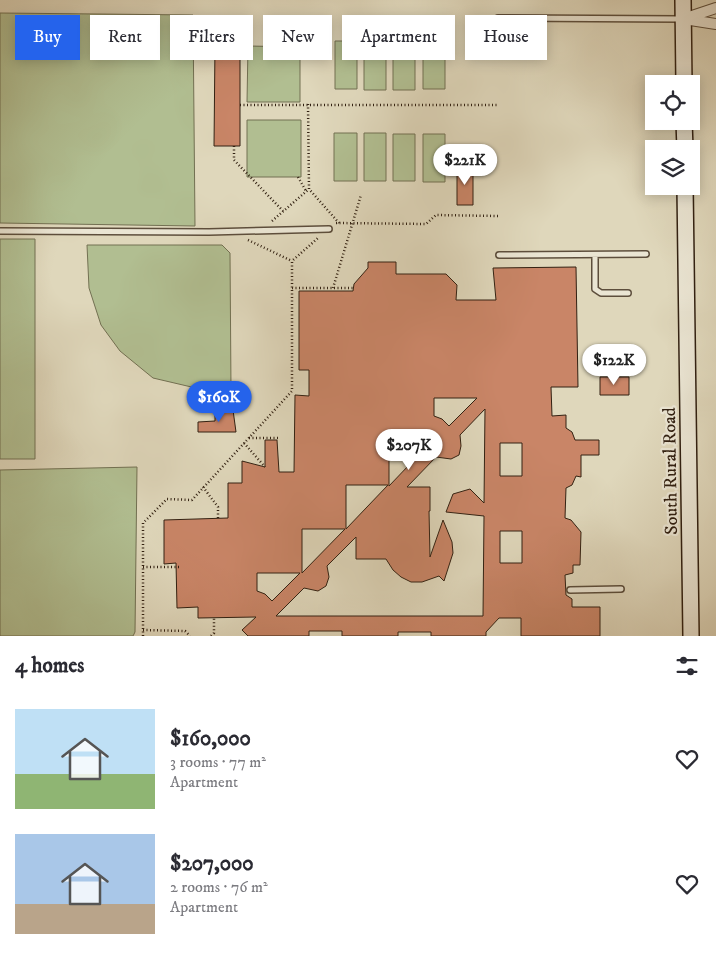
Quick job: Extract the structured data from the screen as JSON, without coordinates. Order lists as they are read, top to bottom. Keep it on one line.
{"streets":{"main road":["South Rural Road"]},"page":{"chip":["Buy","Rent","Filters","New","Apartment","House"],"price":["$221K","$122K","$160K","$207K"],"heading":"4 homes","list":[{"name":"$160,000","note":"3 rooms · 77 m² · Apartment"},{"name":"$207,000","note":"2 rooms · 76 m² · Apartment"}]}}
